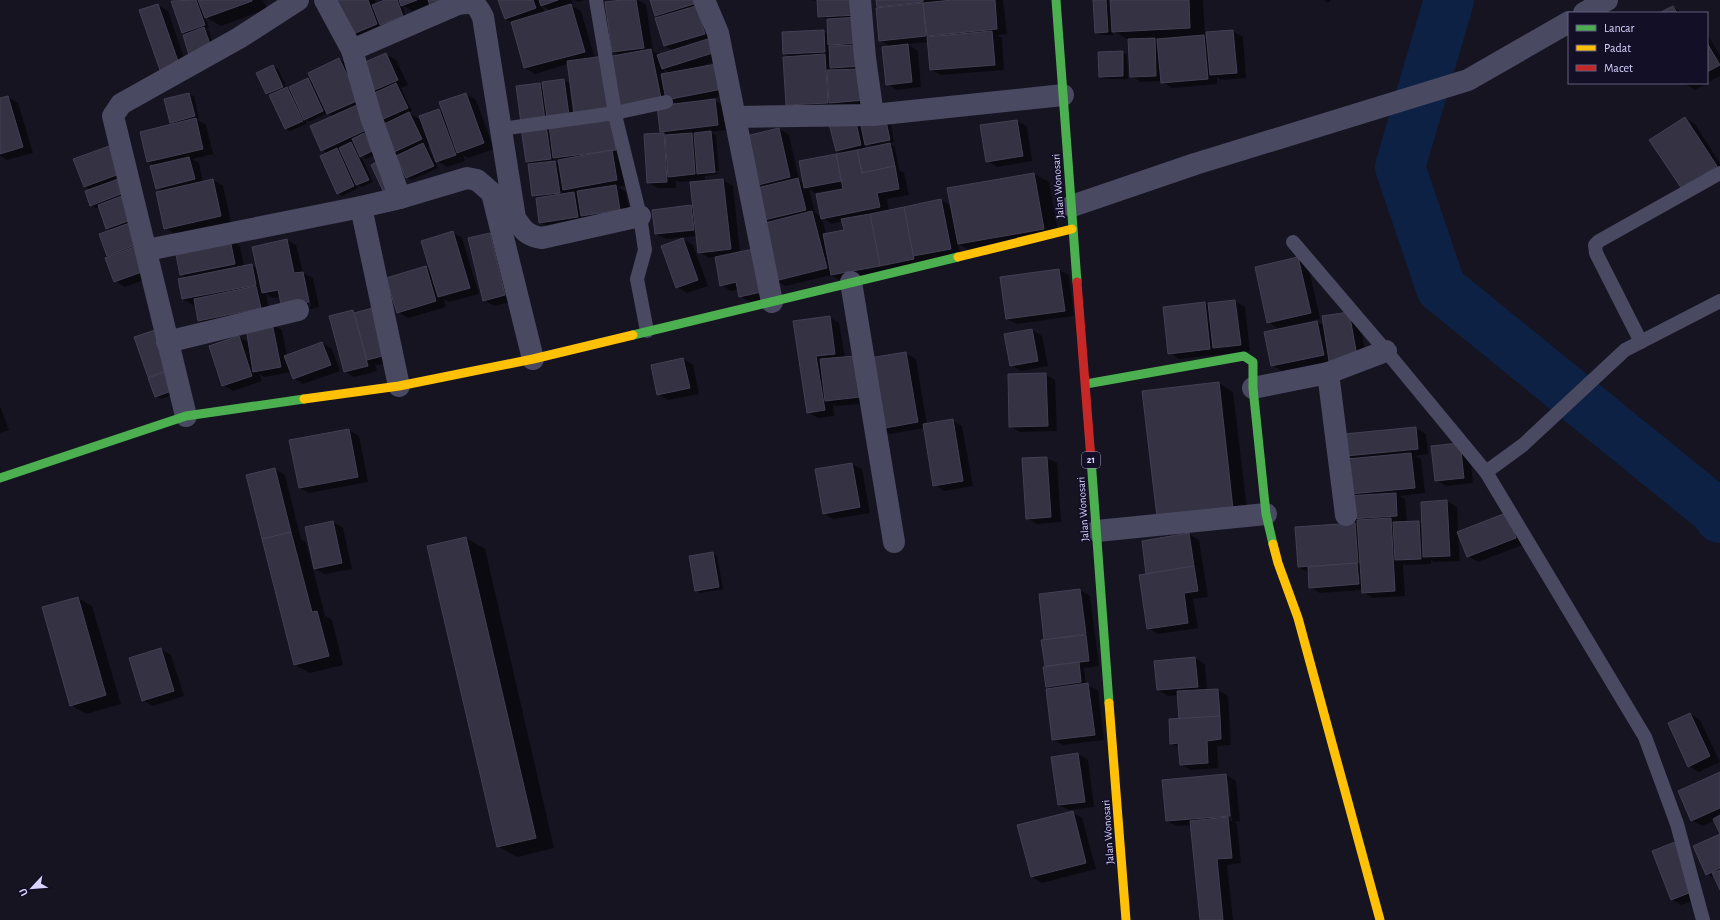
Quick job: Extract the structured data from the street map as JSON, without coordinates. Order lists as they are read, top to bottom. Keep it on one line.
{"streets":{"main road":["Jalan Wonosari","21"]},"legend":["Lancar","Padat","Macet"],"north":"bottom left"}
